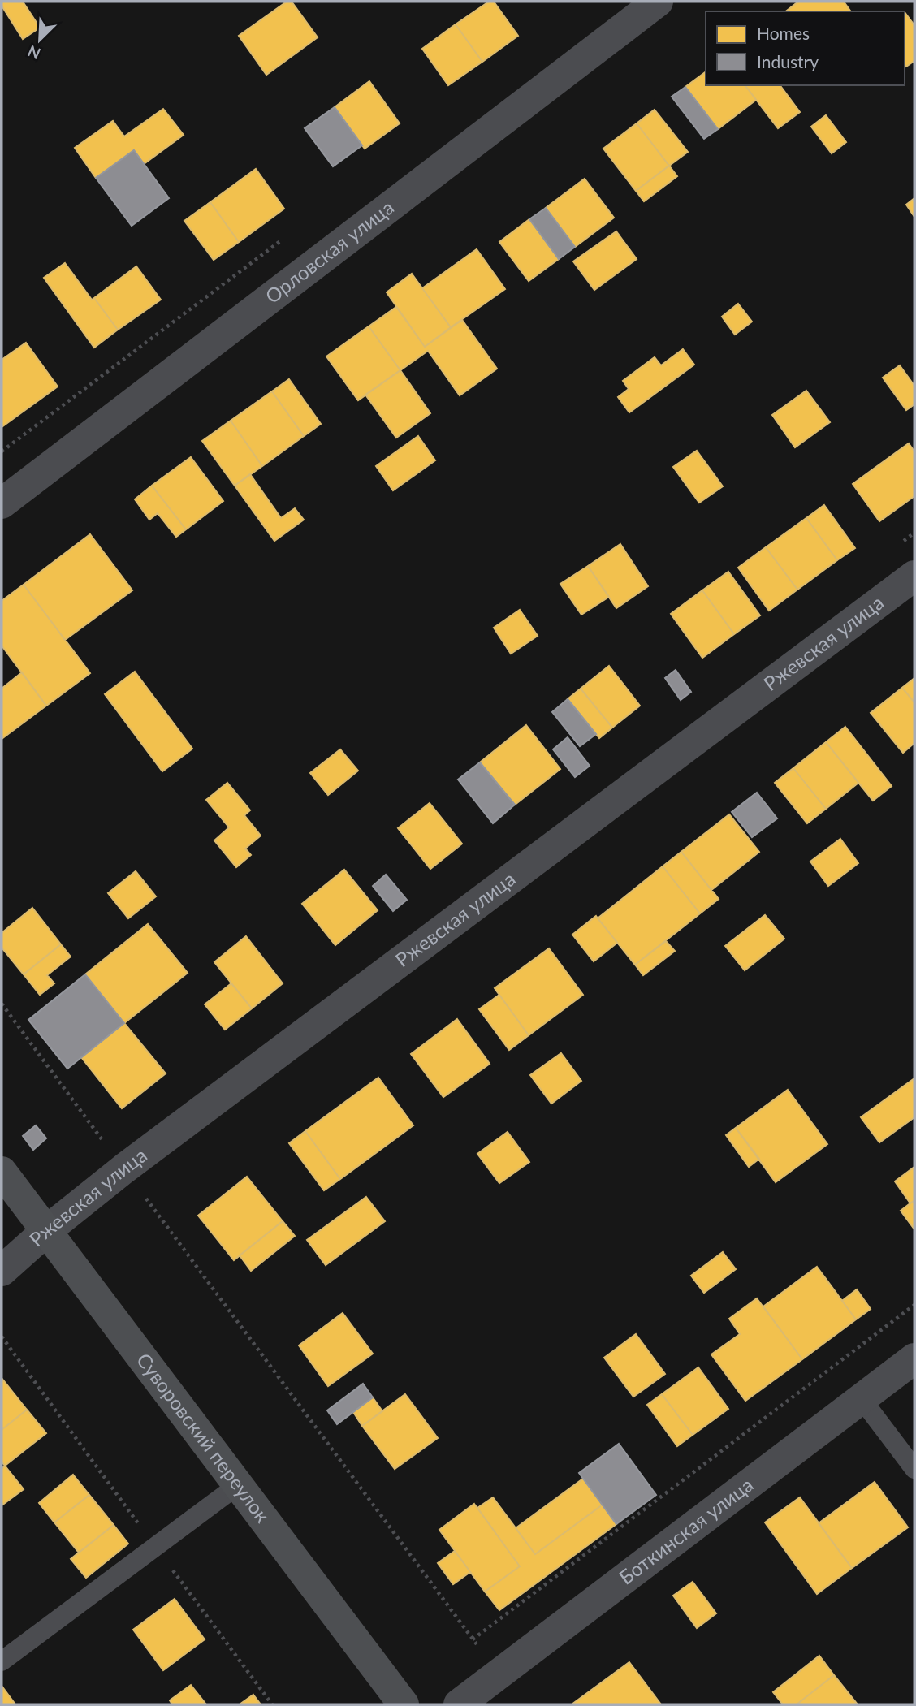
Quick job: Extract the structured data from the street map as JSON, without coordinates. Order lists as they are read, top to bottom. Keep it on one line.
{"streets":{"main road":["Суворовский переулок"],"street":["Орловская улица","Ржевская улица","Боткинская улица"]},"crossings":[["Ржевская улица","Суворовский переулок"]],"legend":["Homes","Industry"],"north":"bottom left"}
